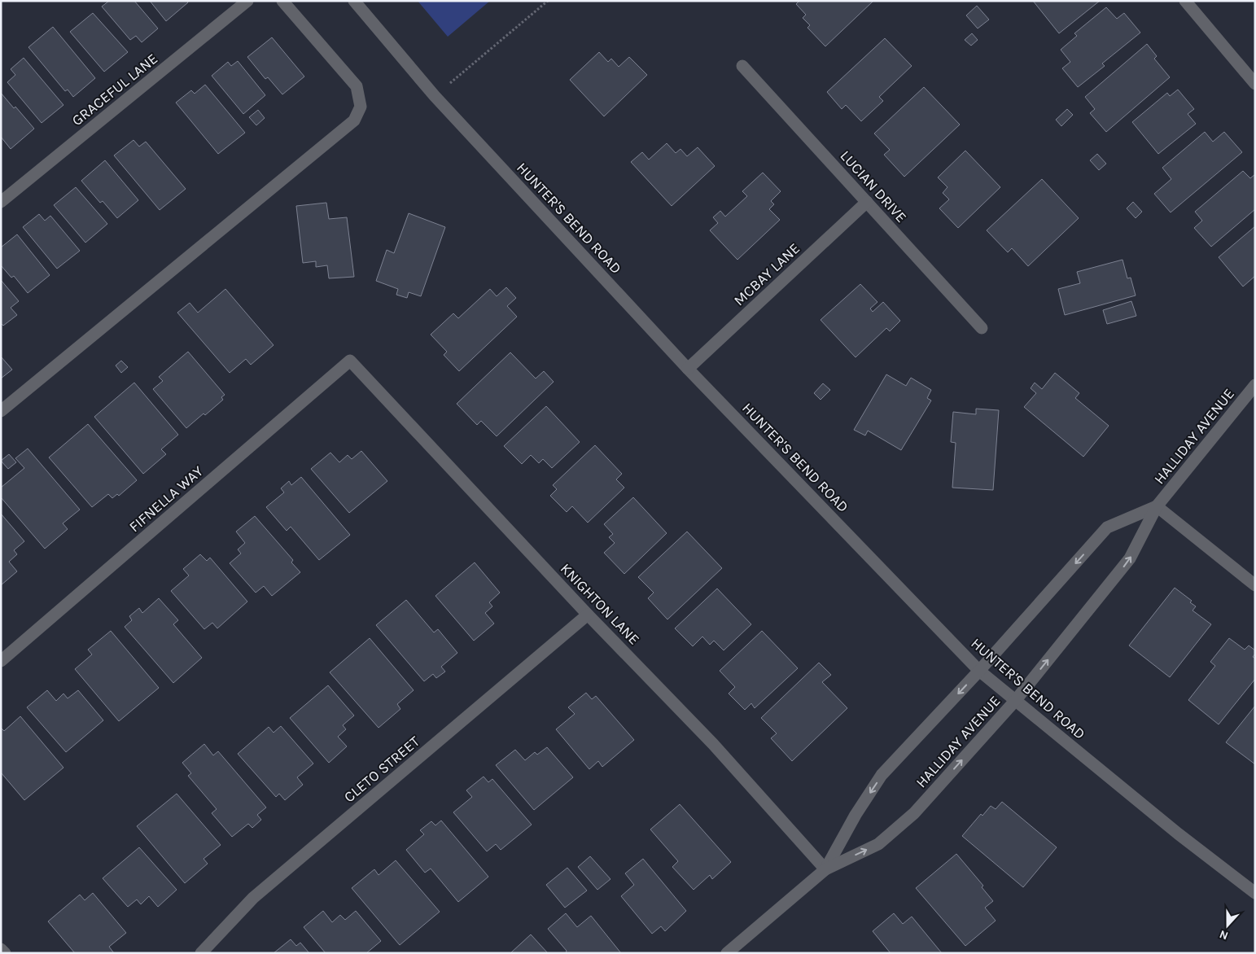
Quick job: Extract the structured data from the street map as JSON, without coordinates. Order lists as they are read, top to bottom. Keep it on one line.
{"streets":{"street":["GRACEFUL LANE","LUCIAN DRIVE","HUNTER'S BEND ROAD","MCBAY LANE","HALLIDAY AVENUE","FIFNELLA WAY","KNIGHTON LANE","CLETO STREET"]},"crossings":[["LUCIAN DRIVE","MCBAY LANE"],["HUNTER'S BEND ROAD","MCBAY LANE"],["HUNTER'S BEND ROAD","HALLIDAY AVENUE"],["HALLIDAY AVENUE","KNIGHTON LANE"],["FIFNELLA WAY","KNIGHTON LANE"],["KNIGHTON LANE","CLETO STREET"]],"north":"bottom"}
